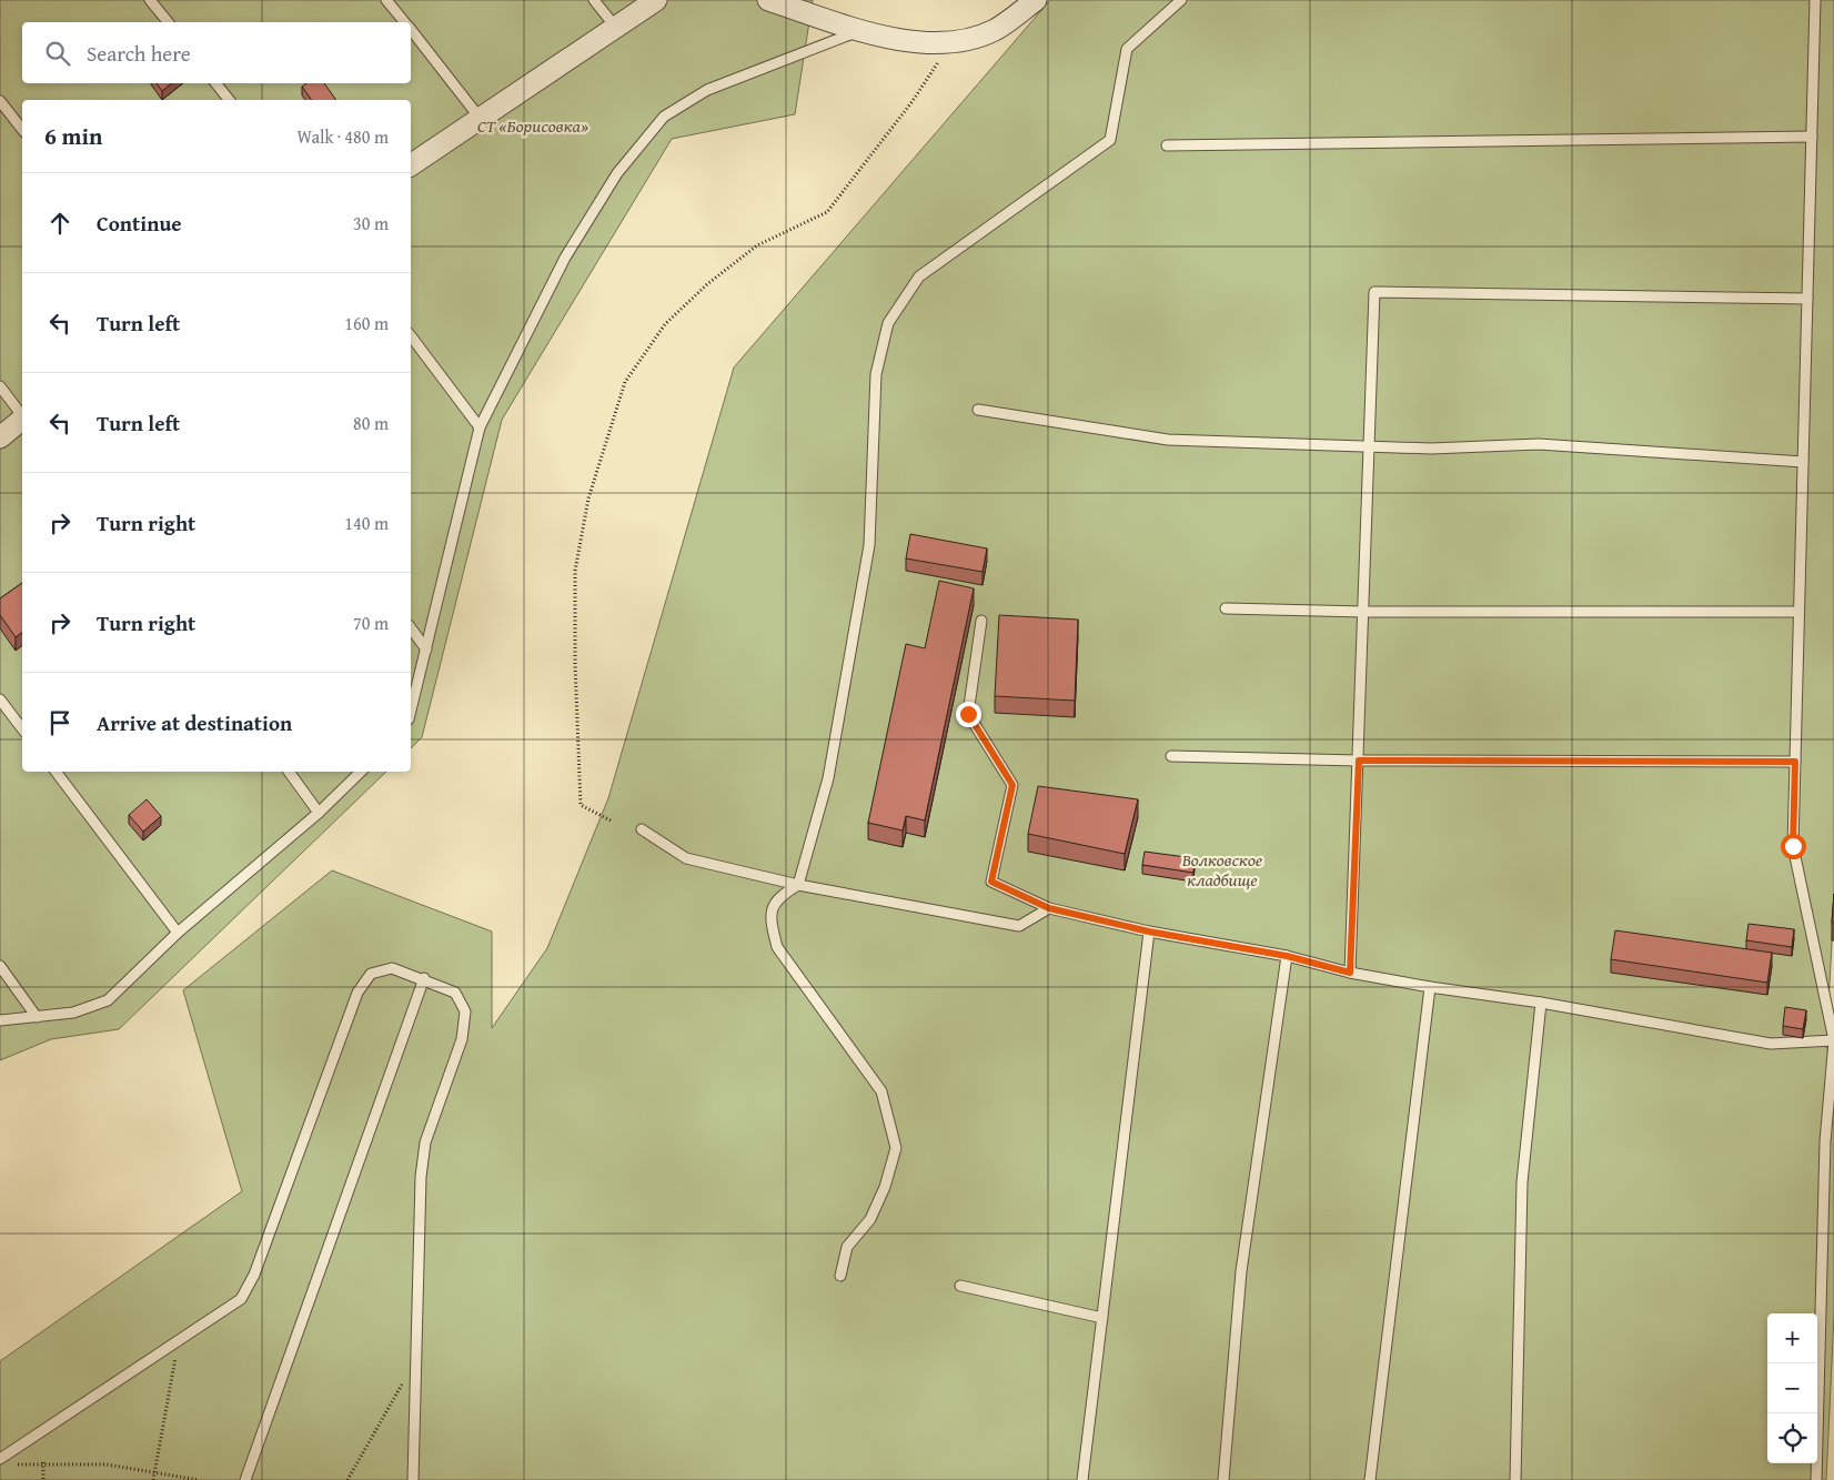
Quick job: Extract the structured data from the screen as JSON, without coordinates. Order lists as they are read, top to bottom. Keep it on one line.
{"parks":["СТ «Борисовка»","Волковское кладбище"],"page":{"search":"Search here","heading":["6 min","Walk · 480 m"],"list":[["Continue","30 m"],["Turn left","160 m"],["Turn left","80 m"],["Turn right","140 m"],["Turn right","70 m"],"Arrive at destination"],"map_buttons":["+","−"]}}
